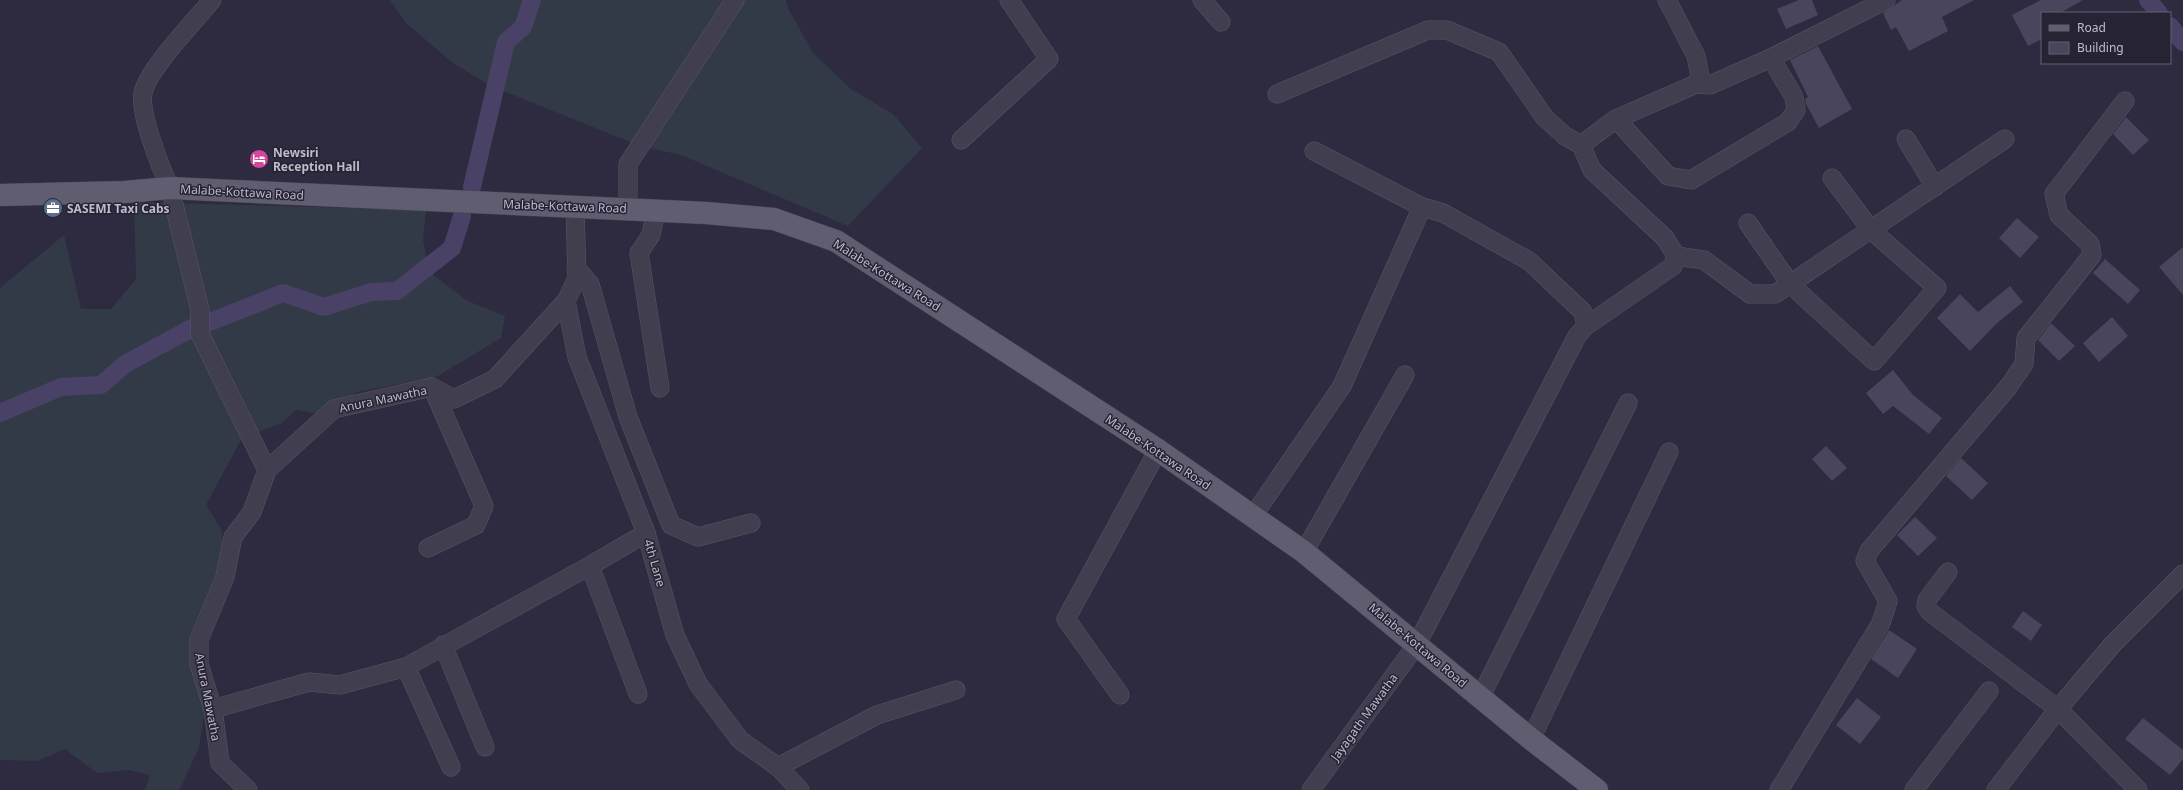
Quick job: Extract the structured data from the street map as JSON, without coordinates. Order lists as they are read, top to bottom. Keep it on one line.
{"streets":{"main road":["Malabe-Kottawa Road"],"street":["Anura Mawatha","4th Lane","Jayagath Mawatha"]},"crossings":[["Malabe-Kottawa Road","Anura Mawatha"],["Malabe-Kottawa Road","Jayagath Mawatha"],["Anura Mawatha","4th Lane"]],"places":{"hotel":["Newsiri Reception Hall"],"office":["SASEMI Taxi Cabs"]},"legend":["Road","Building"]}
